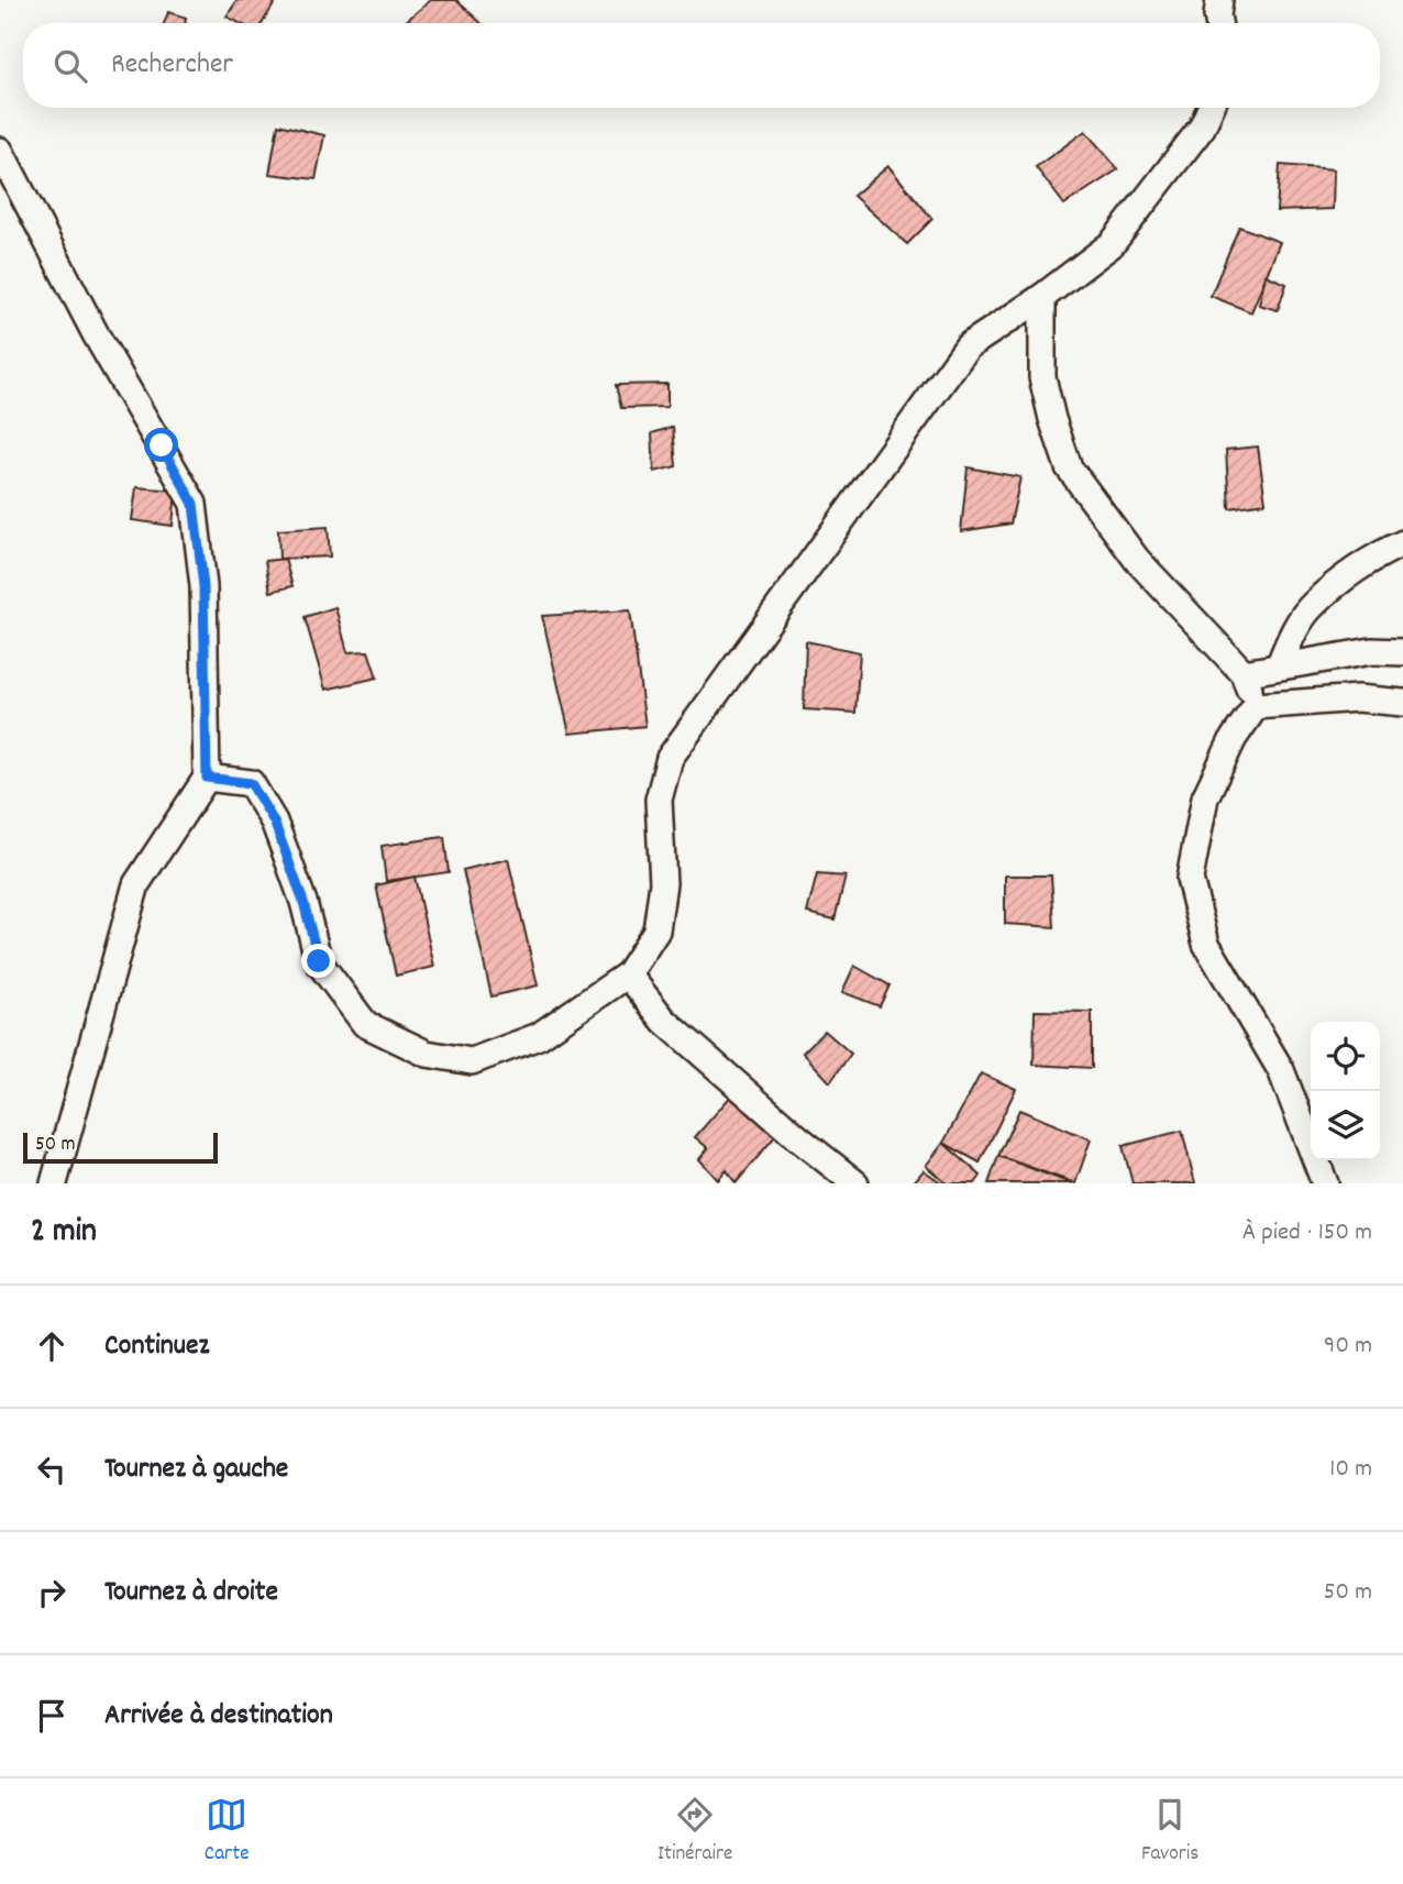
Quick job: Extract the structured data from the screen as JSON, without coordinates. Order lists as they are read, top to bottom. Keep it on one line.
{"scale_bar":"50 m","page":{"search":"Rechercher","scale":"50 m","heading":["2 min","À pied · 150 m"],"list":[["Continuez","90 m"],["Tournez à gauche","10 m"],["Tournez à droite","50 m"],"Arrivée à destination"],"nav":["Carte","Itinéraire","Favoris"]}}
